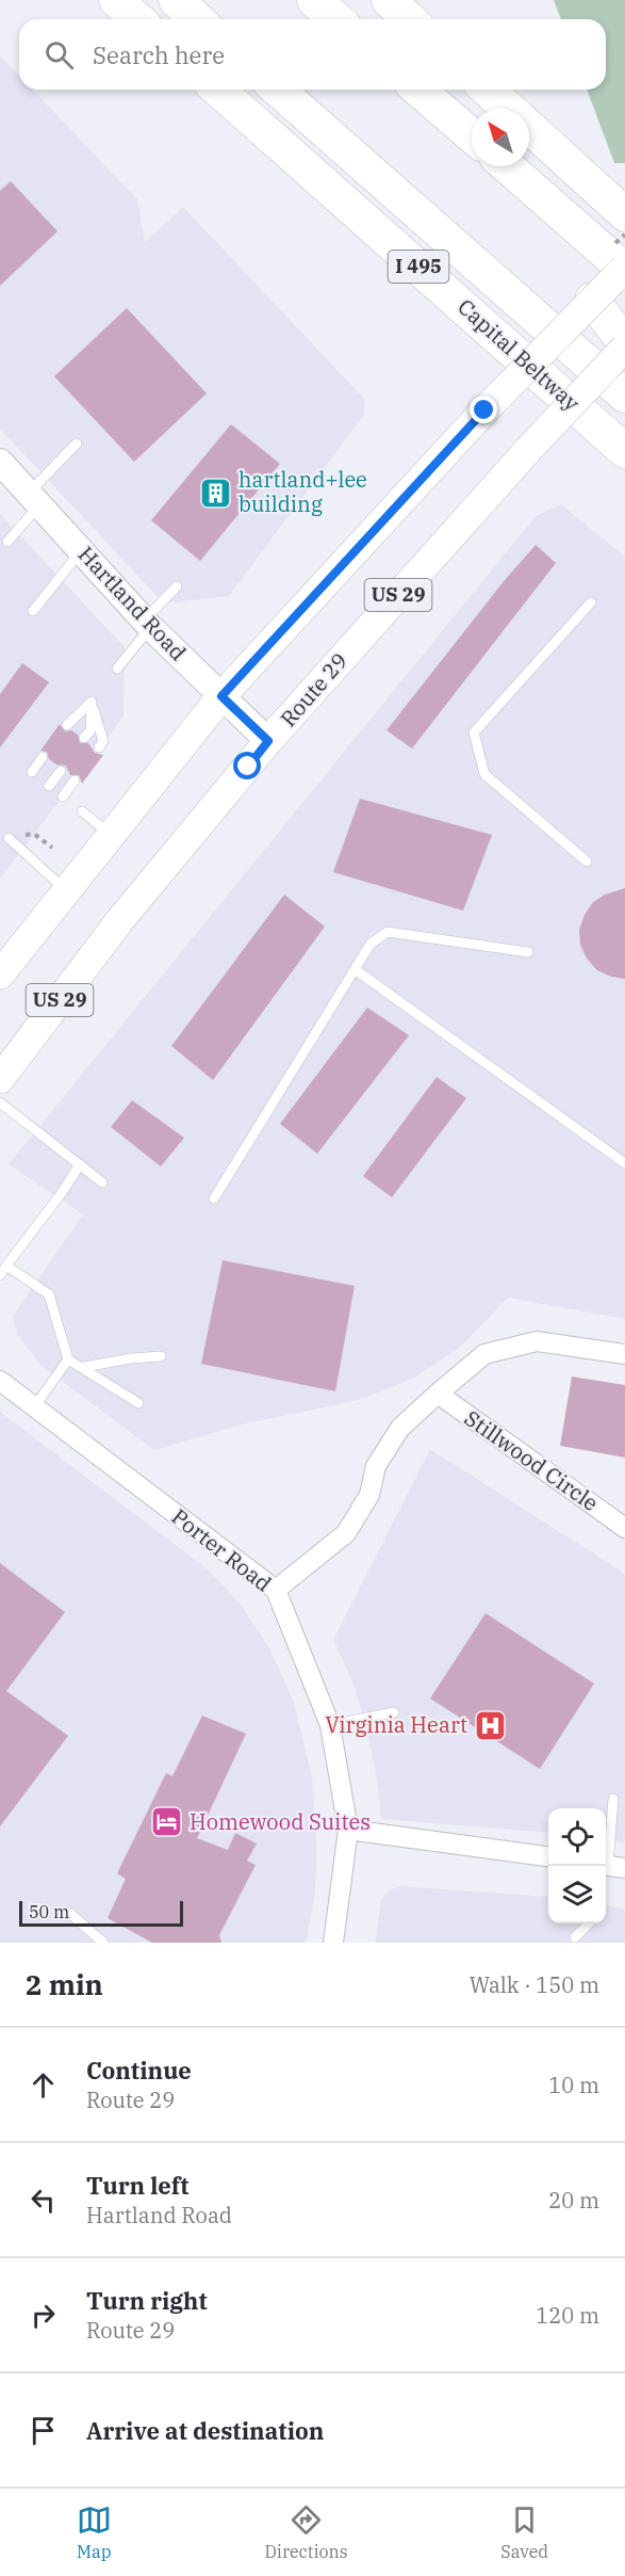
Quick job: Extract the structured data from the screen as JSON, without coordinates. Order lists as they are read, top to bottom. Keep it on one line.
{"streets":{"highway":["I 495","Capital Beltway"],"main road":["US 29","Route 29"],"street":["Hartland Road","Stillwood Circle","Porter Road"]},"crossings":[["US 29","Hartland Road"],["Hartland Road","Route 29"]],"places":{"building":["hartland+lee building"],"hospital":["Virginia Heart"],"hotel":["Homewood Suites"]},"scale_bar":"50 m","north":"top left","page":{"search":"Search here","scale":"50 m","heading":["2 min","Walk · 150 m"],"list":[["Continue","Route 29","10 m"],["Turn left","Hartland Road","20 m"],["Turn right","Route 29","120 m"],"Arrive at destination"],"nav":["Map","Directions","Saved"]}}
